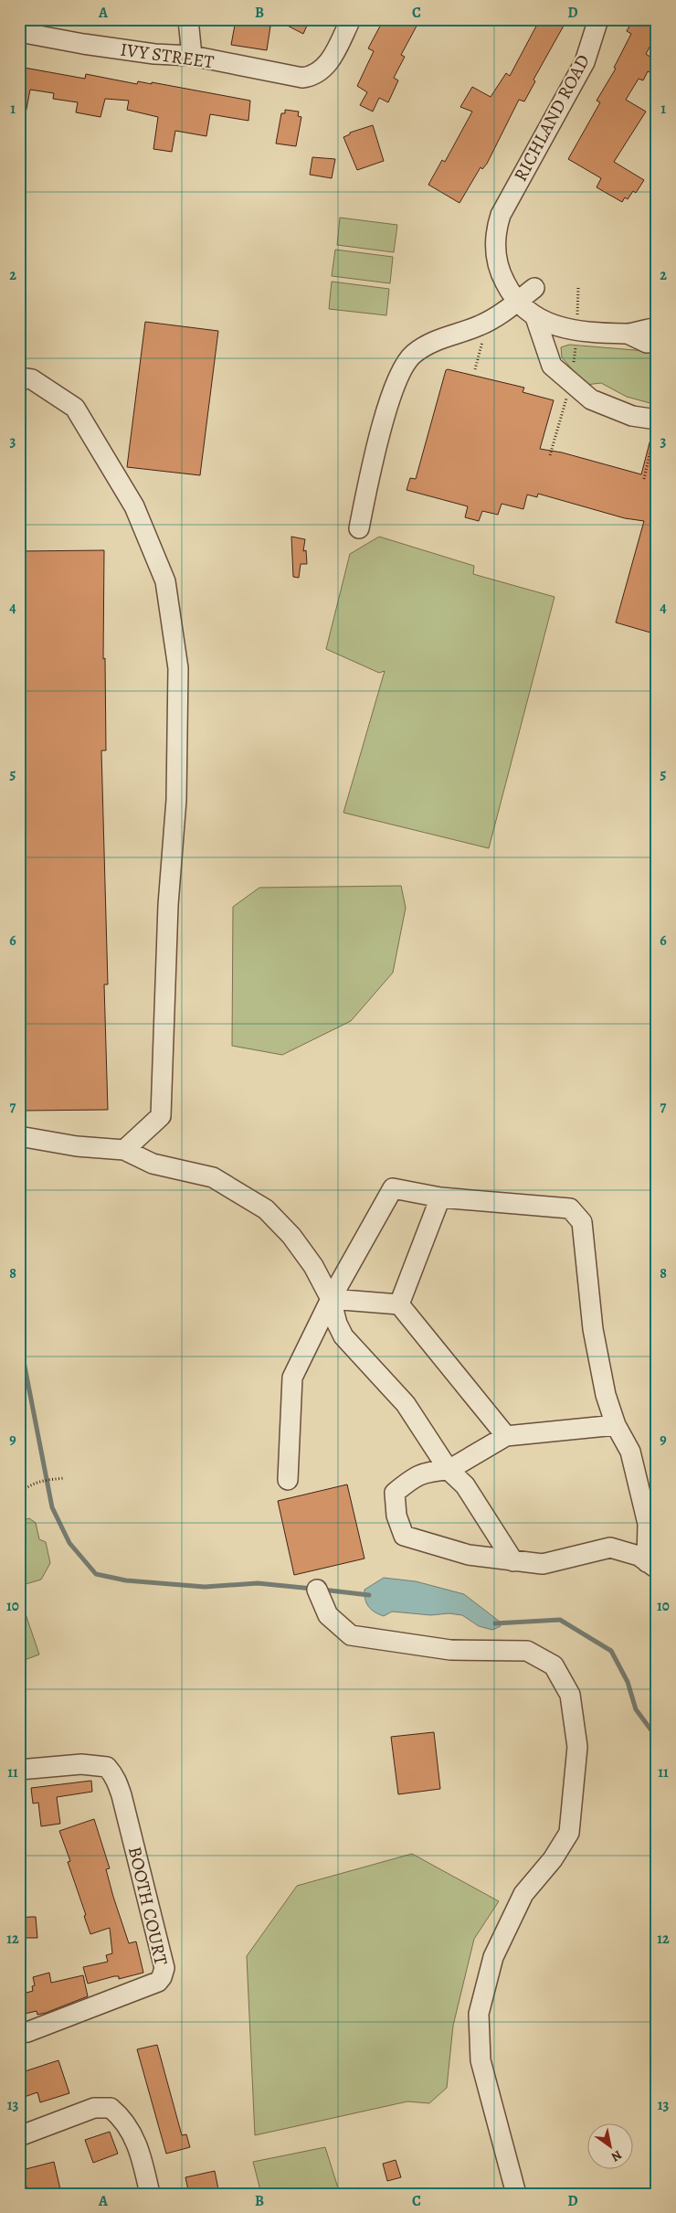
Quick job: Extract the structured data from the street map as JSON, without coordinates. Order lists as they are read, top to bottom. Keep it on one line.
{"streets":{"street":["IVY STREET","RICHLAND ROAD","BOOTH COURT"]},"north":"bottom right","grid":{"columns":["A","B","C","D"],"rows":["1","2","3","4","5","6","7","8","9","10","11","12","13"]}}
